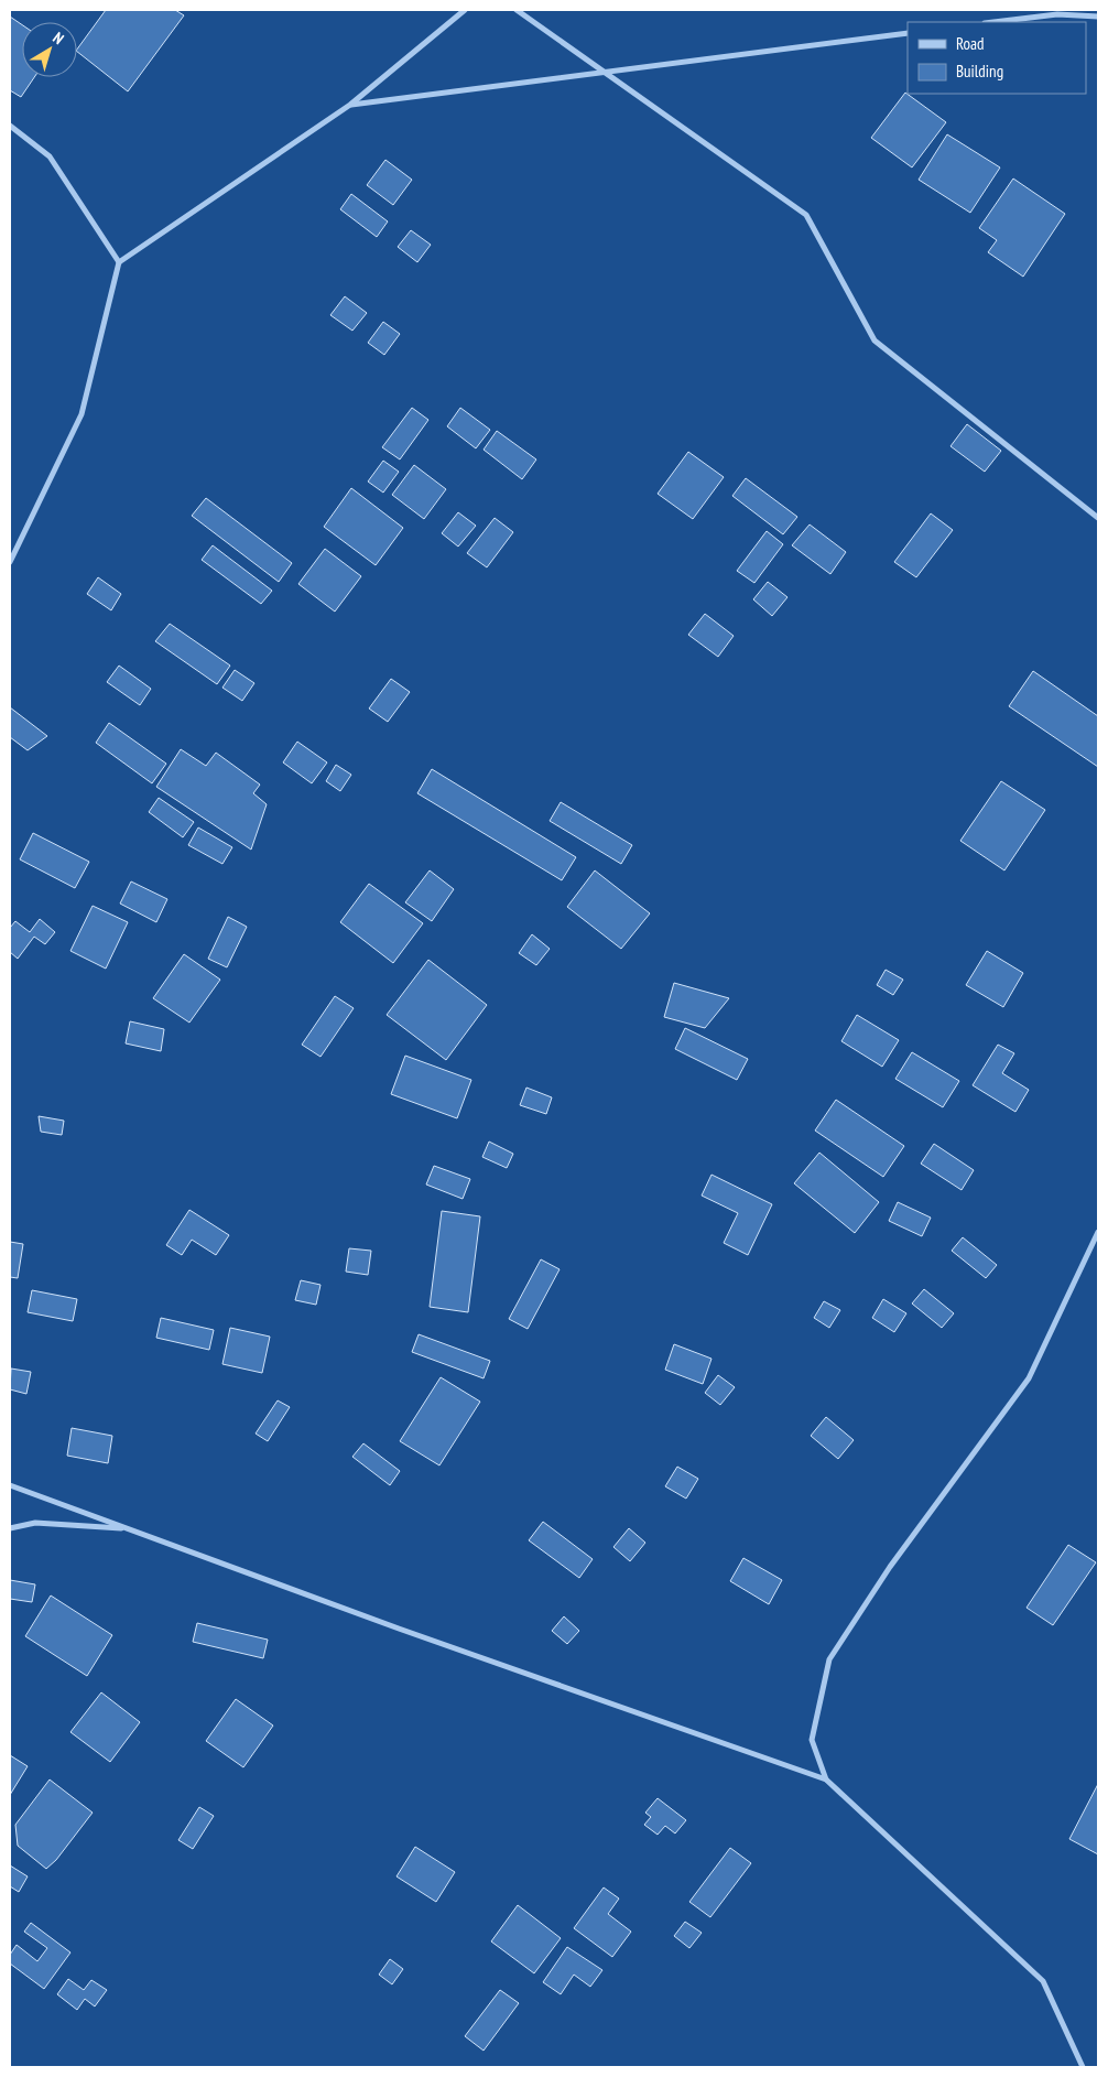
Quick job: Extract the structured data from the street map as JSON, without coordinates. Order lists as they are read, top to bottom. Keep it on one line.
{"legend":["Road","Building"],"north":"top right"}
